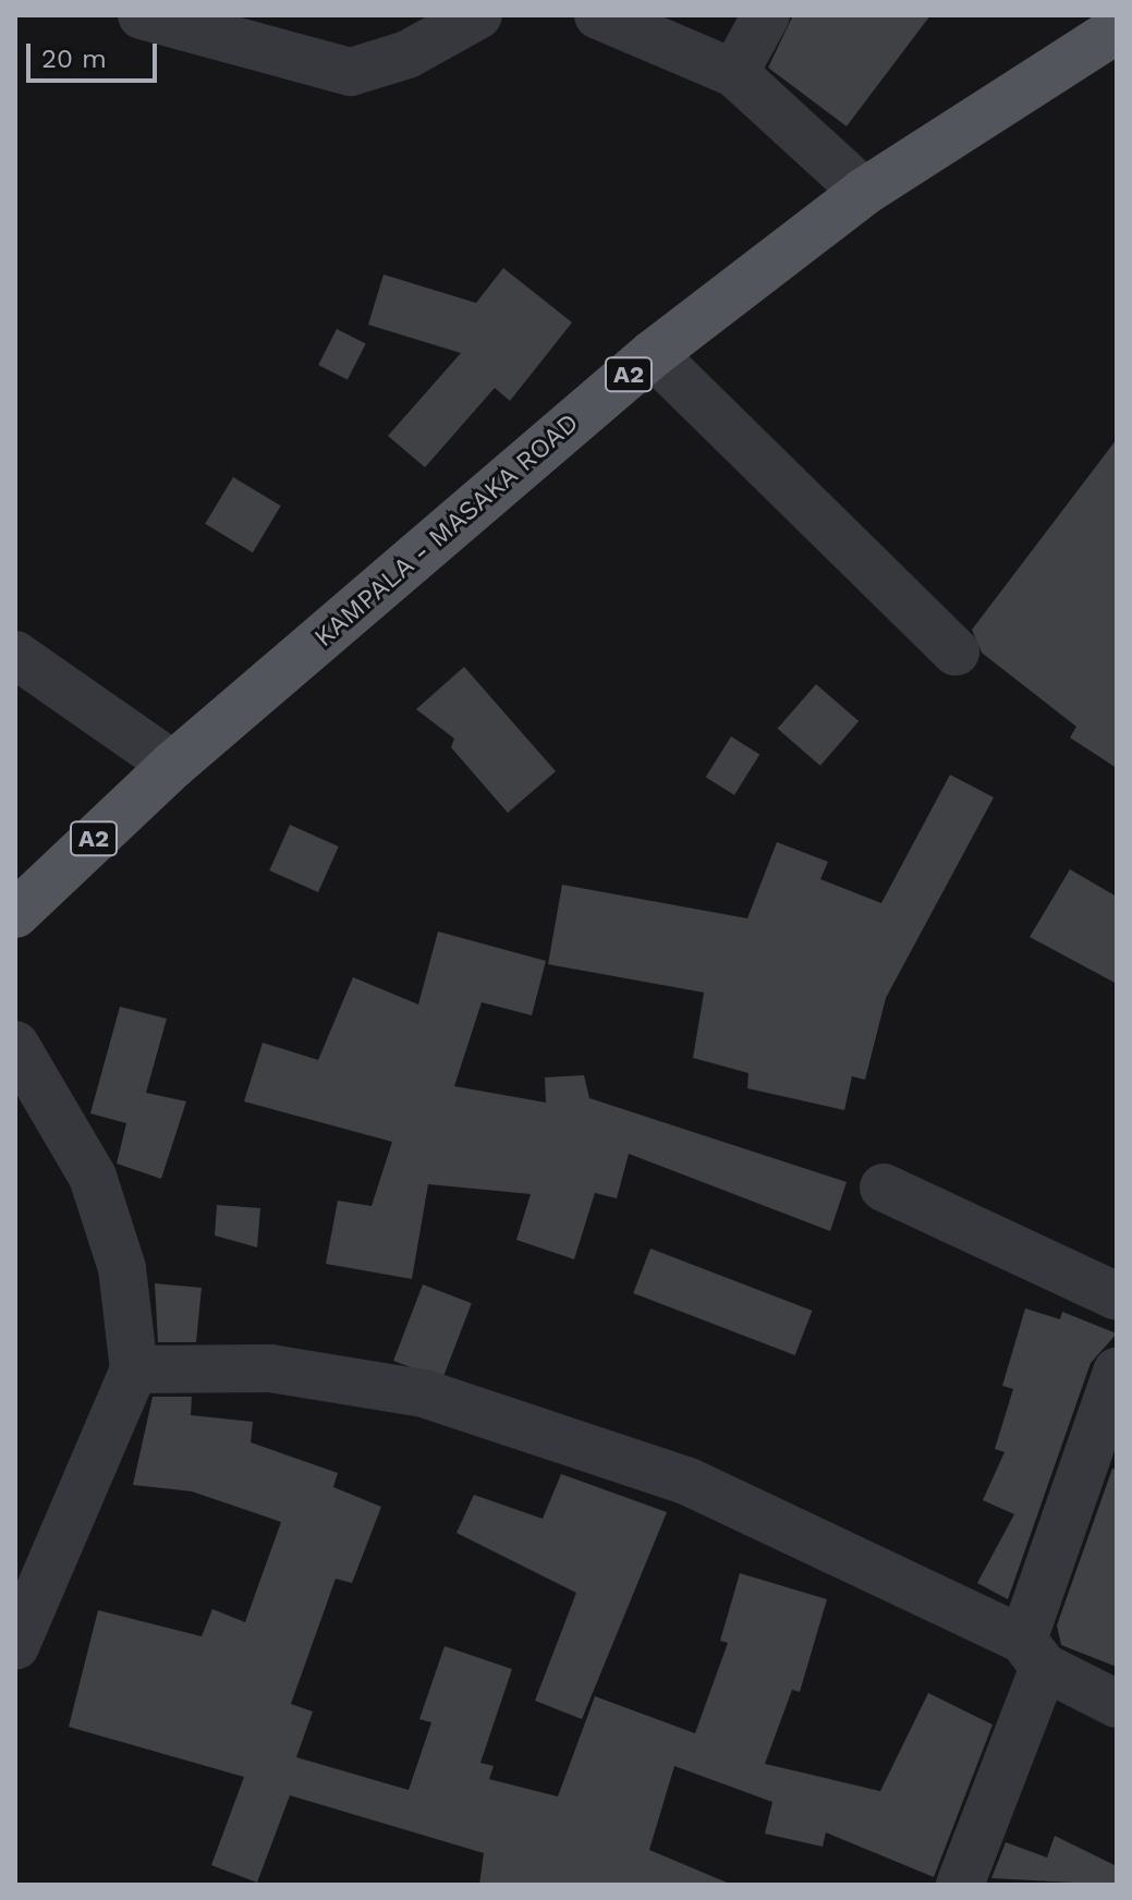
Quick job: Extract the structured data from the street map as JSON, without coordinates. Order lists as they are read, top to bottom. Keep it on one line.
{"streets":{"main road":["A2","KAMPALA - MASAKA ROAD"]},"scale_bar":"20 m"}
